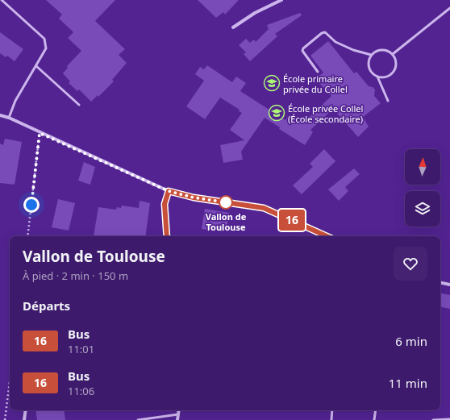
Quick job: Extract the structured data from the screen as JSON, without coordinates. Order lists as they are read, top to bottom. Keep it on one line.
{"places":{"school or university":["École primaire privée du Collel","École privée Collel (École secondaire)"],"other":["Vallon de Toulouse"]},"lines":["bus line 16"],"north":"top","page":{"on_map":"16","heading":[["Vallon de Toulouse","À pied · 2 min · 150 m"],"Départs"],"list":[{"mark":"16","name":"Bus","note":"11:01","value":"6 min"},{"mark":"16","name":"Bus","note":"11:06","value":"11 min"}]}}
